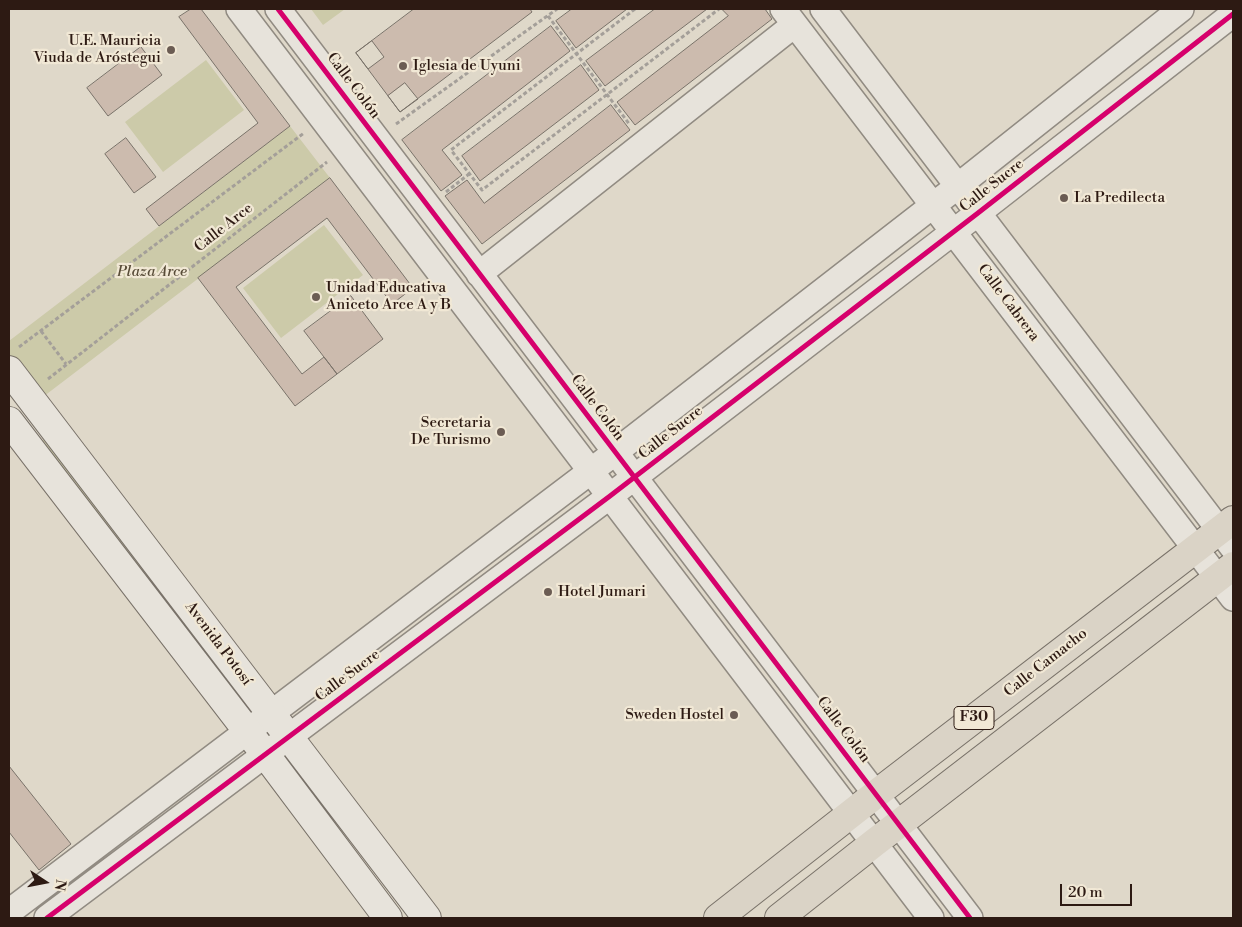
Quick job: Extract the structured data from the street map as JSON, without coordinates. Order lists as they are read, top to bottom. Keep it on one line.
{"streets":{"highway":["Calle Camacho","F30"],"main road":["Avenida Potosí"],"street":["Calle Colón","Calle Sucre","Calle Cabrera"],"path":["Calle Arce"]},"crossings":[["Calle Colón","Calle Sucre"],["Calle Colón","Calle Camacho"],["Calle Colón","F30"],["Calle Sucre","Calle Cabrera"],["Calle Sucre","Avenida Potosí"],["Calle Arce","Avenida Potosí"],["Calle Cabrera","Calle Camacho"],["Calle Cabrera","F30"]],"parks":["Plaza Arce"],"places":["U.E. Mauricia Viuda de Aróstegui","Iglesia de Uyuni","La Predilecta","Unidad Educativa Aniceto Arce A y B","Secretaria De Turismo","Hotel Jumari","Sweden Hostel"],"scale_bar":"20 m","north":"right"}
